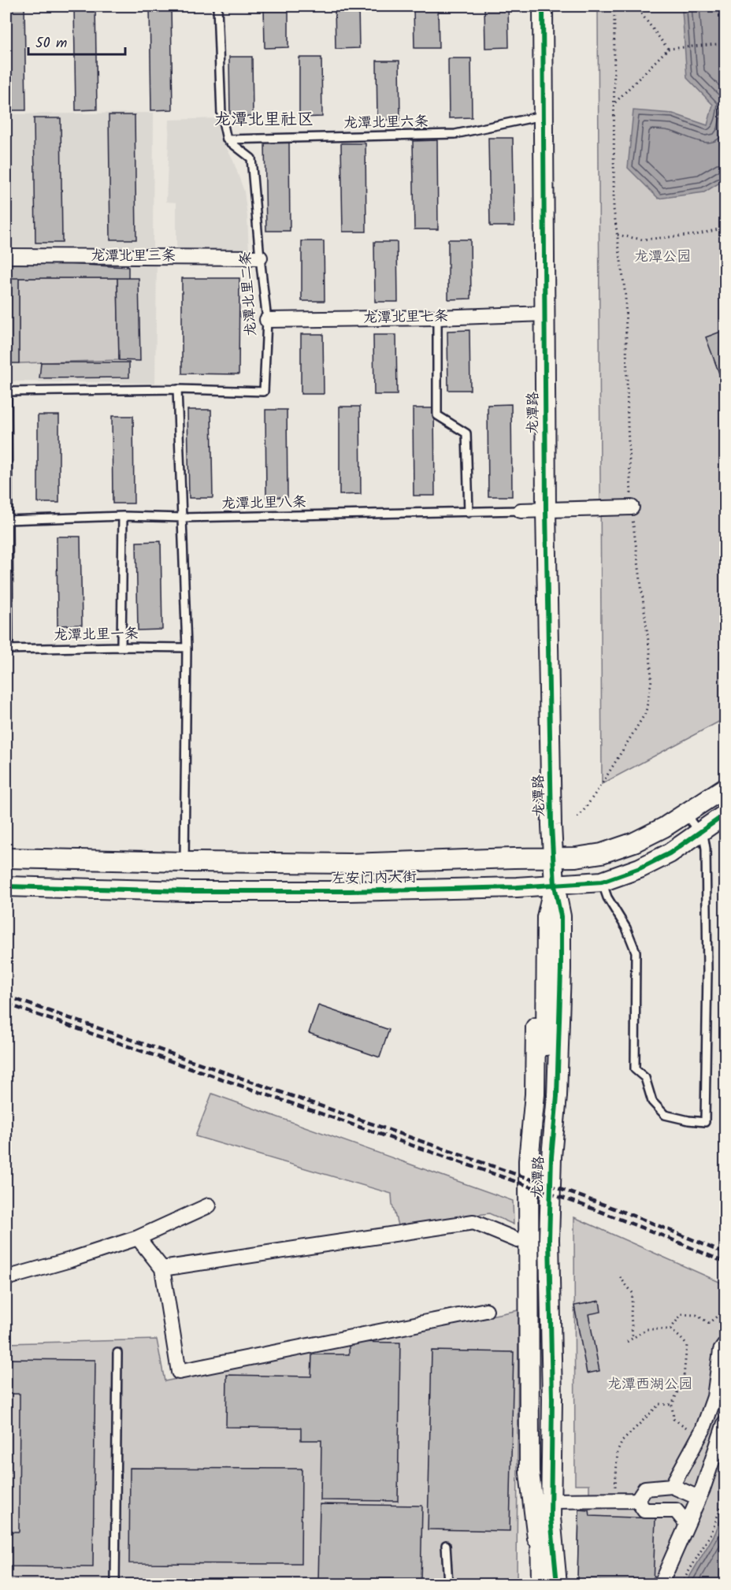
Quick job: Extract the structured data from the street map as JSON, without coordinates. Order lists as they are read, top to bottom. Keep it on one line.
{"streets":{"street":["龙潭北里三条","龙潭北里七条","龙潭路","左安门内大街"],"lane":["龙潭北里六条","龙潭北里二条","龙潭北里八条","龙潭北里一条"]},"crossings":[["龙潭北里六条","龙潭北里二条"],["龙潭北里六条","龙潭路"],["龙潭北里三条","龙潭北里二条"],["龙潭北里二条","龙潭北里七条"],["龙潭北里七条","龙潭路"],["龙潭路","左安门内大街"]],"districts":["龙潭北里社区"],"parks":["龙潭公园","龙潭西湖公园"],"scale_bar":"50 m"}
